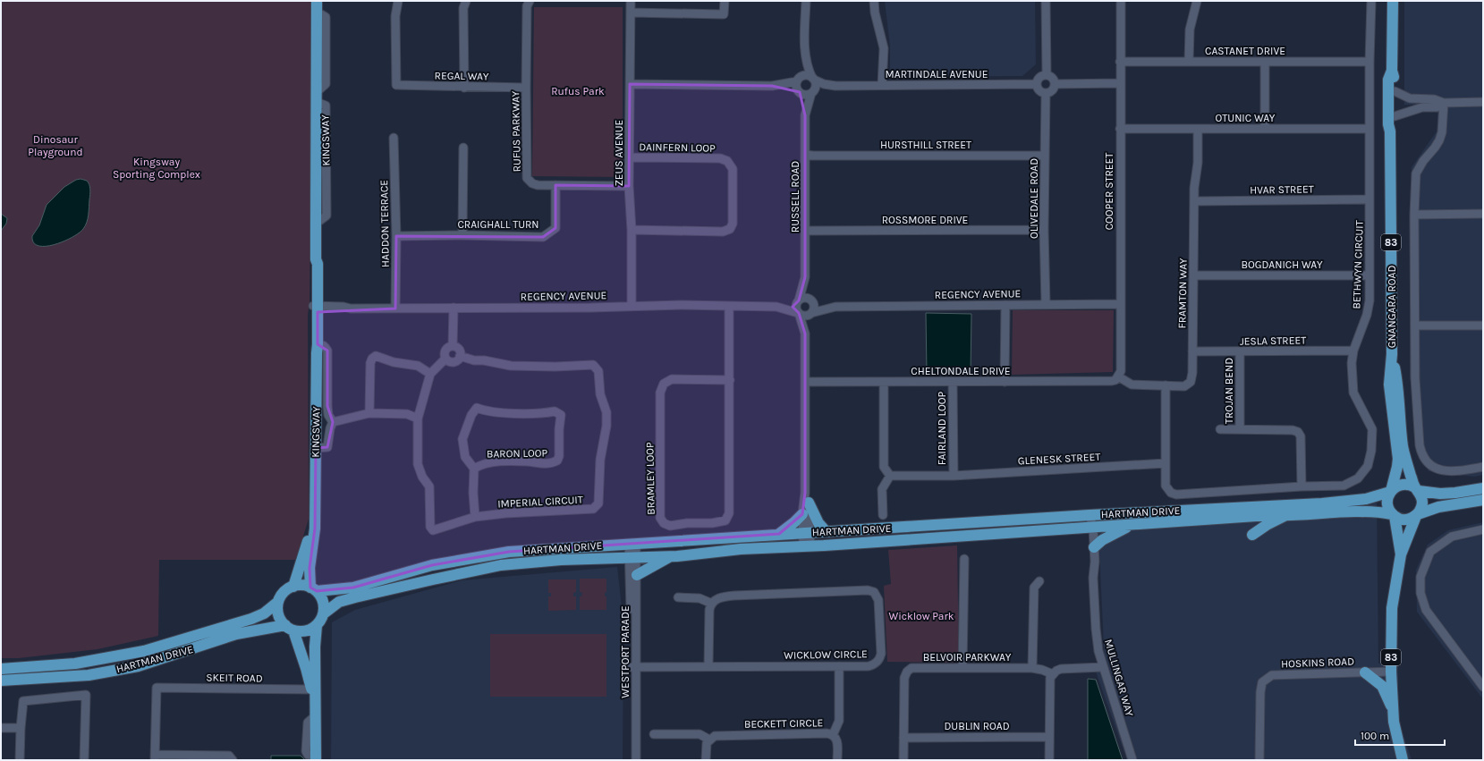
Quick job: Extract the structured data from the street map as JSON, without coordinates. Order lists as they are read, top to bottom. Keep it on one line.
{"streets":{"main road":["KINGSWAY","83","GNANGARA ROAD","HARTMAN DRIVE"],"street":["CASTANET DRIVE","MARTINDALE AVENUE","REGAL WAY","OTUNIC WAY","RUFUS PARKWAY","HURSTHILL STREET","DAINFERN LOOP","ZEUS AVENUE","HVAR STREET","COOPER STREET","RUSSELL ROAD","OLIVEDALE ROAD","ROSSMORE DRIVE","HADDON TERRACE","CRAIGHALL TURN","BOGDANICH WAY","BETHWYN CIRCUIT","FRAMTON WAY","REGENCY AVENUE","JESLA STREET","CHELTONDALE DRIVE","TROJAN BEND","FAIRLAND LOOP","BARON LOOP","GLENESK STREET","BRAMLEY LOOP","IMPERIAL CIRCUIT","WESTPORT PARADE","WICKLOW CIRCLE","BELVOIR PARKWAY","HOSKINS ROAD","SKEIT ROAD","MULLINGAR WAY","BECKETT CIRCLE","DUBLIN ROAD"]},"crossings":[["CASTANET DRIVE","COOPER STREET"],["CASTANET DRIVE","BETHWYN CIRCUIT"],["MARTINDALE AVENUE","RUSSELL ROAD"],["MARTINDALE AVENUE","OLIVEDALE ROAD"],["REGAL WAY","RUFUS PARKWAY"],["OTUNIC WAY","COOPER STREET"],["OTUNIC WAY","BETHWYN CIRCUIT"],["OTUNIC WAY","FRAMTON WAY"],["RUFUS PARKWAY","ZEUS AVENUE"],["RUFUS PARKWAY","CRAIGHALL TURN"],["KINGSWAY","REGENCY AVENUE"],["KINGSWAY","HARTMAN DRIVE"],["HURSTHILL STREET","RUSSELL ROAD"],["HURSTHILL STREET","OLIVEDALE ROAD"],["DAINFERN LOOP","ZEUS AVENUE"],["ZEUS AVENUE","REGENCY AVENUE"],["HVAR STREET","BETHWYN CIRCUIT"],["HVAR STREET","FRAMTON WAY"],["COOPER STREET","FRAMTON WAY"],["COOPER STREET","REGENCY AVENUE"],["COOPER STREET","CHELTONDALE DRIVE"],["RUSSELL ROAD","ROSSMORE DRIVE"],["RUSSELL ROAD","REGENCY AVENUE"],["OLIVEDALE ROAD","ROSSMORE DRIVE"],["OLIVEDALE ROAD","REGENCY AVENUE"],["HADDON TERRACE","CRAIGHALL TURN"],["HADDON TERRACE","REGENCY AVENUE"],["83","GNANGARA ROAD"],["83","HARTMAN DRIVE"],["83","HOSKINS ROAD"],["BOGDANICH WAY","BETHWYN CIRCUIT"],["BOGDANICH WAY","FRAMTON WAY"],["BETHWYN CIRCUIT","FRAMTON WAY"],["BETHWYN CIRCUIT","JESLA STREET"],["BETHWYN CIRCUIT","TROJAN BEND"],["BETHWYN CIRCUIT","GLENESK STREET"],["FRAMTON WAY","JESLA STREET"],["FRAMTON WAY","CHELTONDALE DRIVE"],["REGENCY AVENUE","BRAMLEY LOOP"],["REGENCY AVENUE","IMPERIAL CIRCUIT"],["GNANGARA ROAD","HARTMAN DRIVE"],["JESLA STREET","TROJAN BEND"],["CHELTONDALE DRIVE","FAIRLAND LOOP"],["FAIRLAND LOOP","GLENESK STREET"],["HARTMAN DRIVE","WESTPORT PARADE"],["HARTMAN DRIVE","MULLINGAR WAY"],["WESTPORT PARADE","WICKLOW CIRCLE"],["BELVOIR PARKWAY","DUBLIN ROAD"]],"parks":["Rufus Park","Dinosaur Playground","Kingsway Sporting Complex","Wicklow Park"],"scale_bar":"100 m"}
